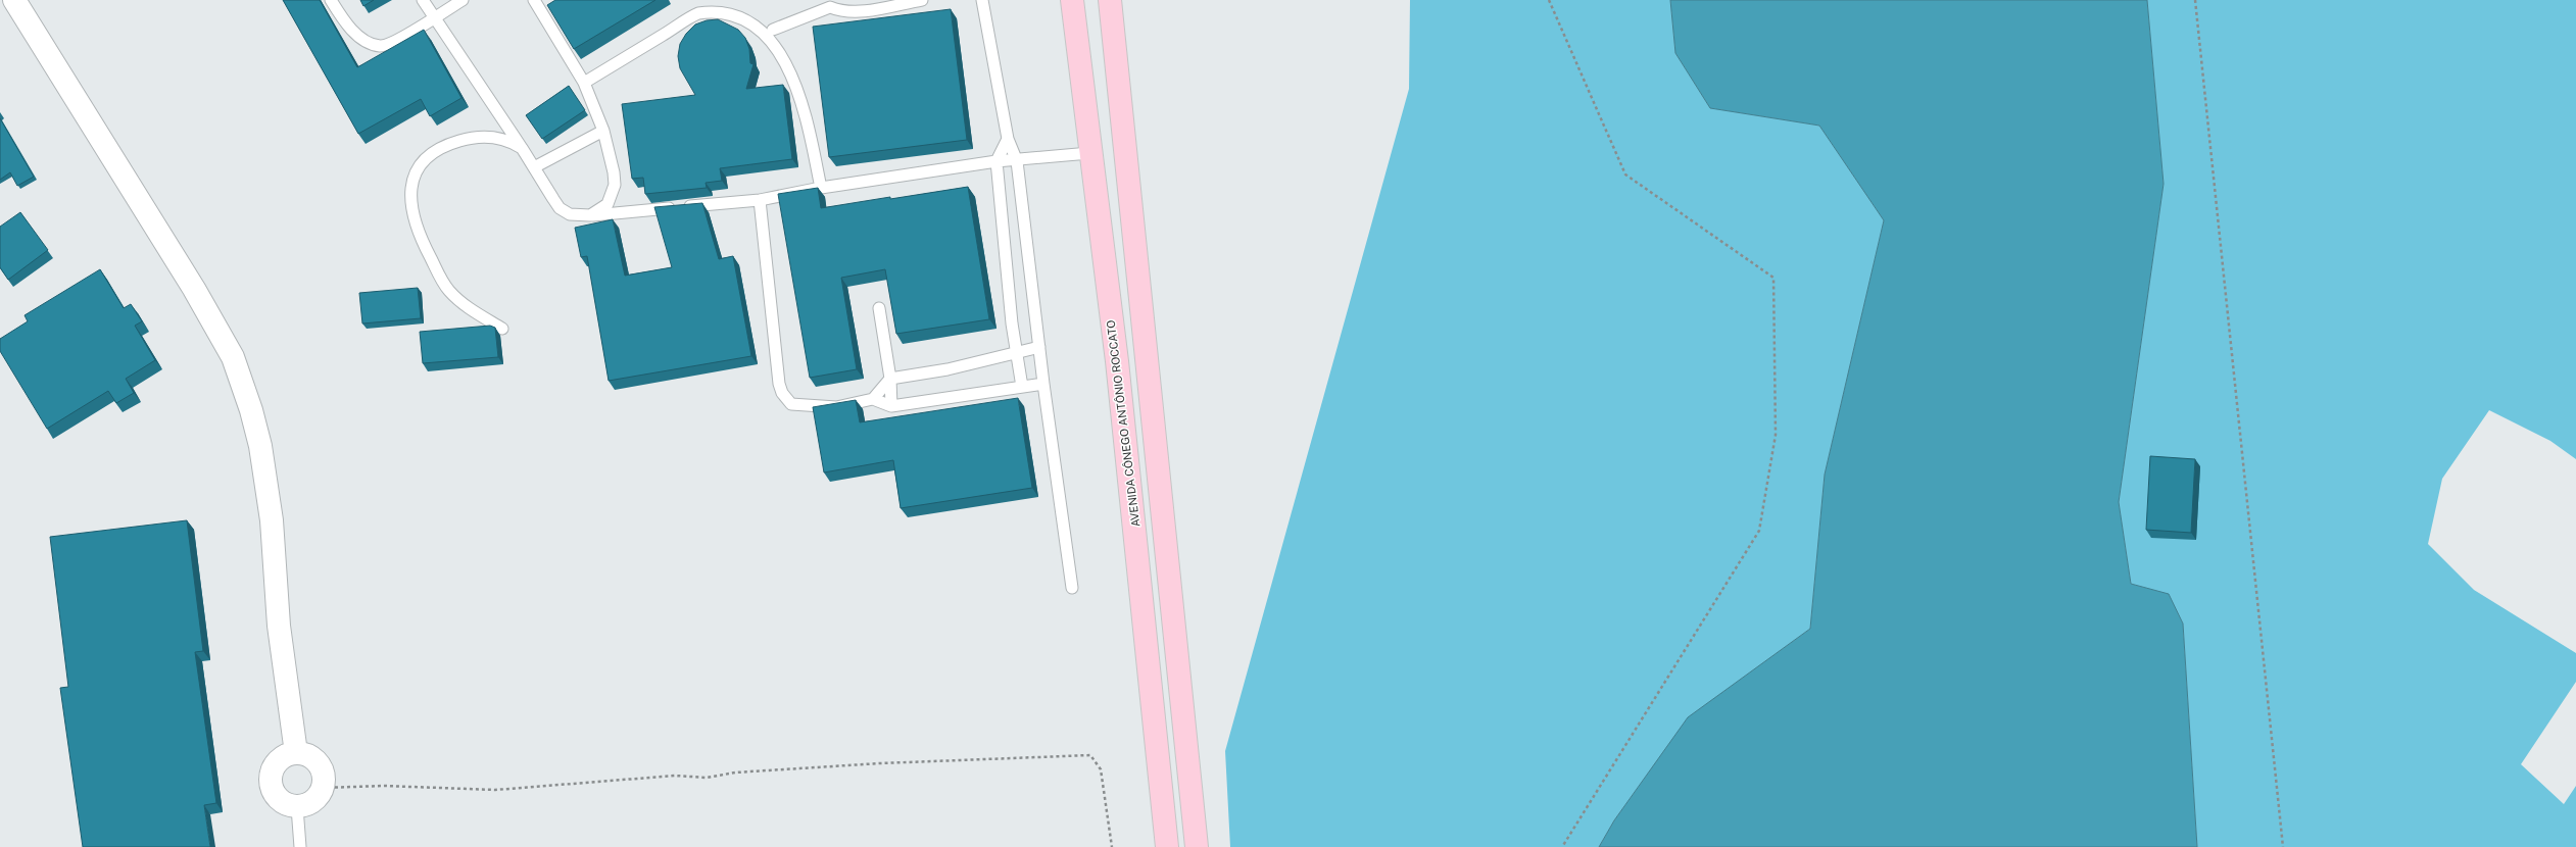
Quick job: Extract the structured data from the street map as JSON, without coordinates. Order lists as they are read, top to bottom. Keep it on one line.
{"streets":{"main road":["AVENIDA CÔNEGO ANTÔNIO ROCCATO"]}}
